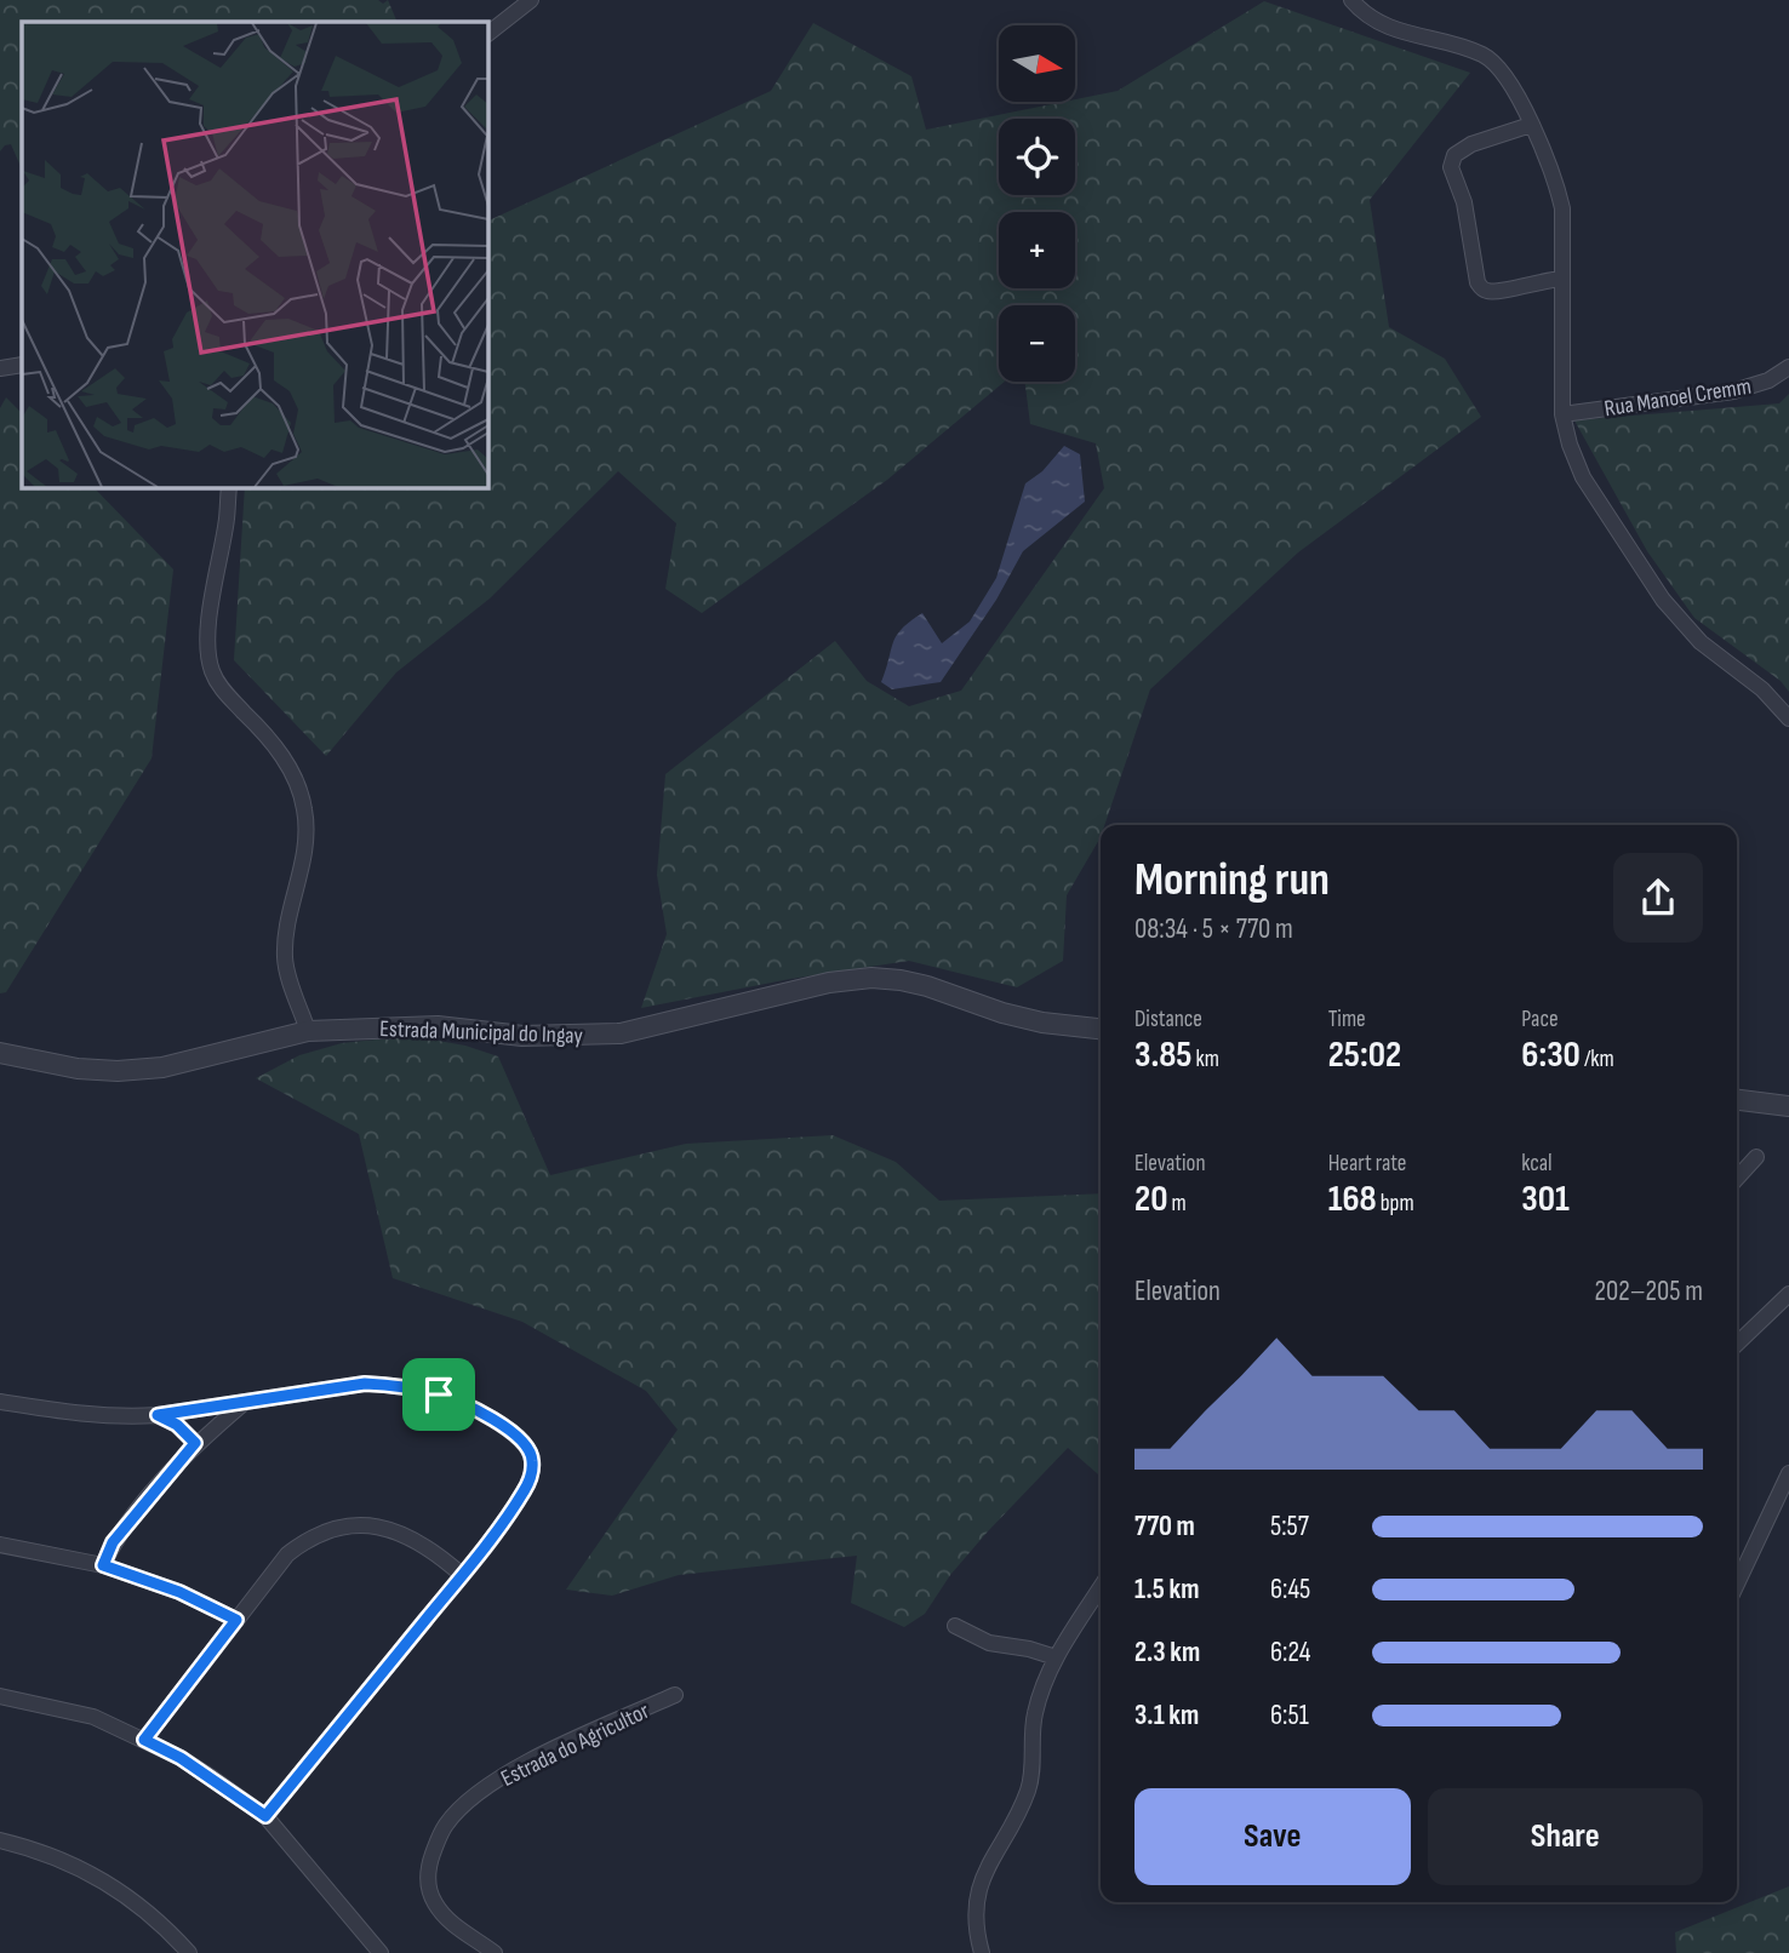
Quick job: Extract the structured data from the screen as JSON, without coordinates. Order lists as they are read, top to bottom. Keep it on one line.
{"streets":{"street":["Rua Manoel Cremm","Estrada Municipal do Ingay","Estrada do Agricultor"]},"north":"right","page":{"map_buttons":["+","−"],"heading":["Morning run","08:34 · 5 × 770 m"],"stats":[["Distance","3.85 km"],["Time","25:02"],["Pace","6:30 /km"],["Elevation","20 m"],["Heart rate","168 bpm"],["kcal","301"]],"chart":["Elevation","202–205 m"],"list":[{"name":"770 m","note":"5:57"},{"name":"1.5 km","note":"6:45"},{"name":"2.3 km","note":"6:24"},{"name":"3.1 km","note":"6:51"}],"buttons":["Save","Share"]}}
